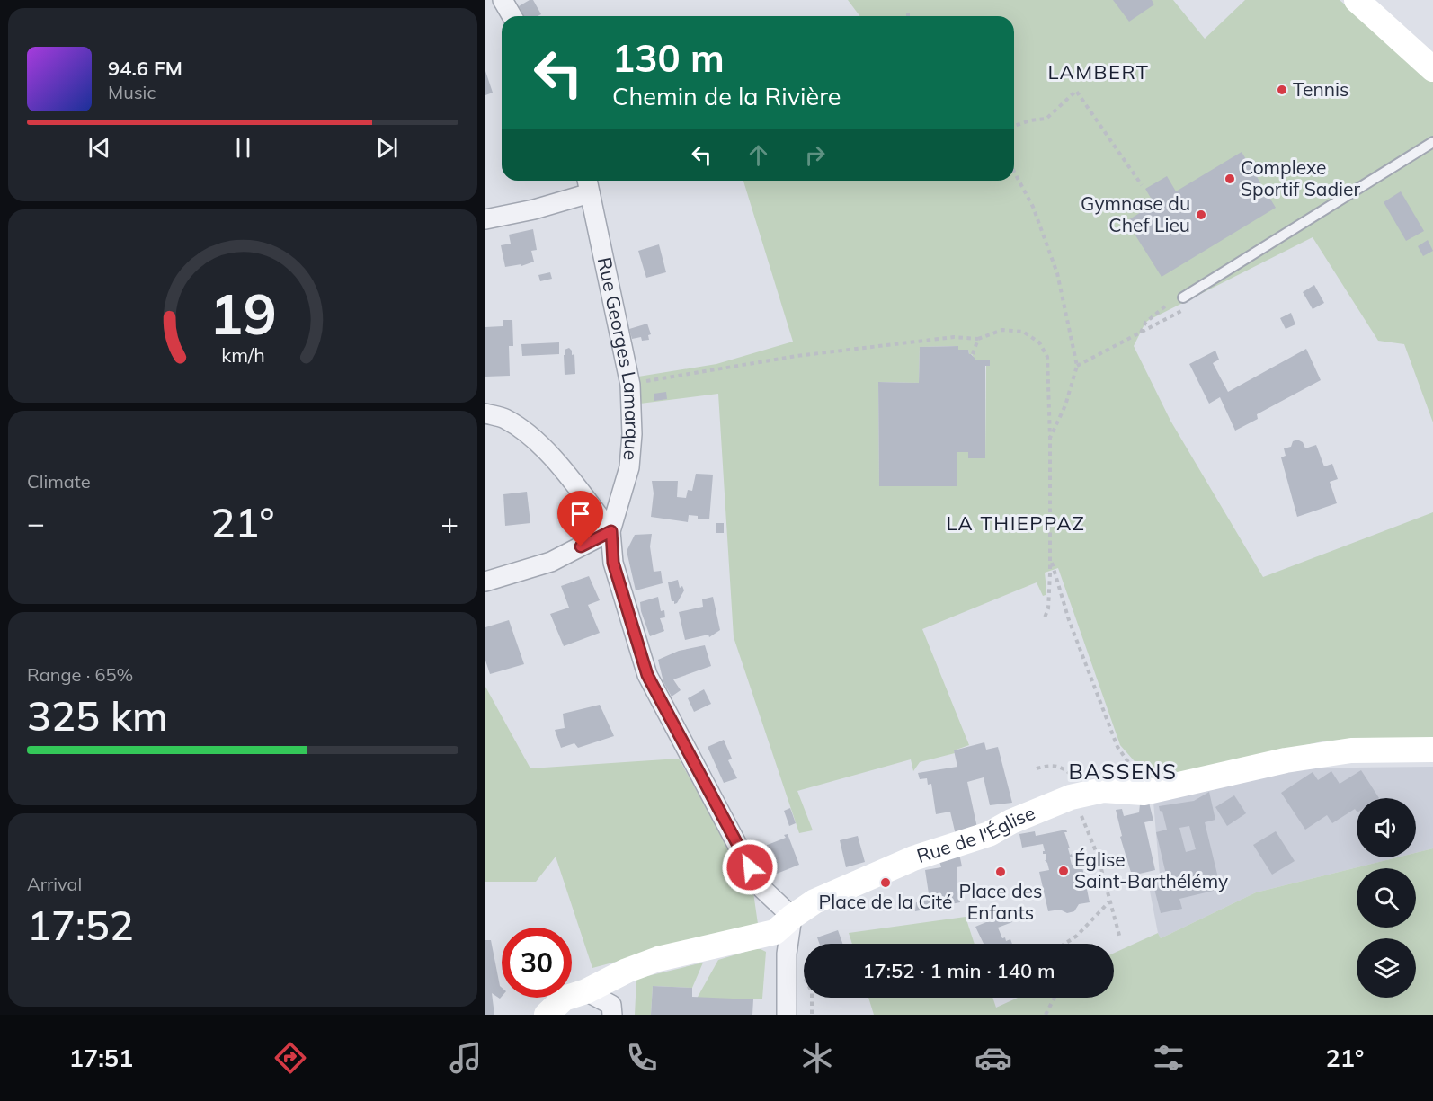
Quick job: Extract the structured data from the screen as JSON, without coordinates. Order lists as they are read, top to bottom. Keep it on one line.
{"streets":{"street":["Rue Georges Lamarque","Rue de l'Église"]},"crossings":[["Rue Georges Lamarque","Rue de l'Église"]],"districts":["LAMBERT","LA THIEPPAZ","BASSENS"],"places":["Tennis","Complexe Sportif Sadier","Gymnase du Chef Lieu","Église Saint-Barthélémy","Place des Enfants","Place de la Cité"],"page":{"turn":["130 m","Chemin de la Rivière"],"song":["94.6 FM","Music"],"tile":["Climate",["Range · 65%","325 km"],["Arrival","17:52"]],"heat":["−","21°","+"],"limit":"30","trip":"17:52 · 1 min · 140 m","tabs":["17:51","21°"],"gauge":["19","km/h"]}}
